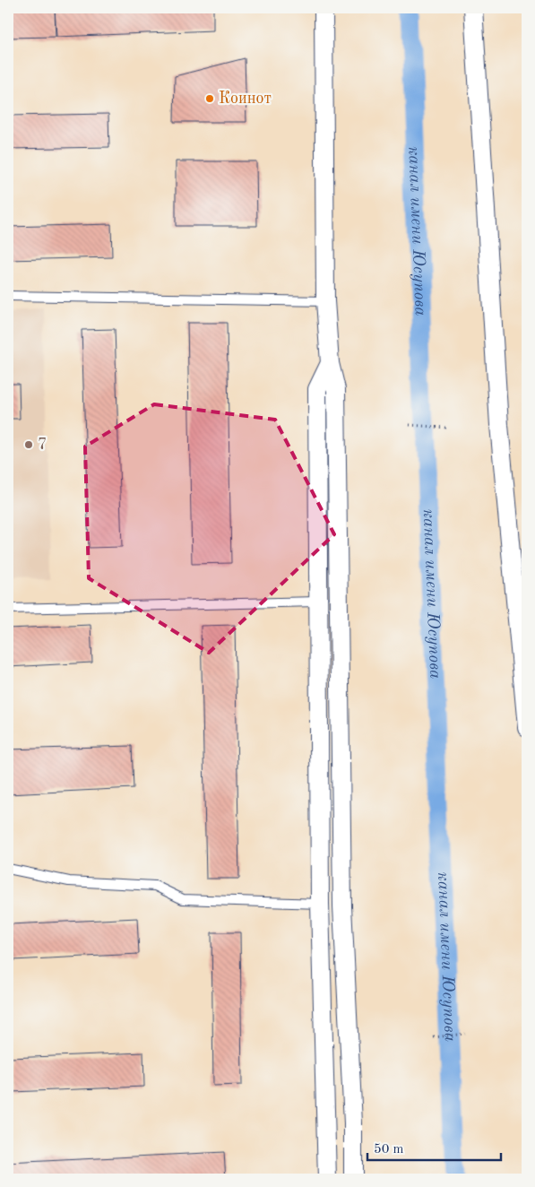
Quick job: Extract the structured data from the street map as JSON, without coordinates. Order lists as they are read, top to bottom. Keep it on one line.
{"water":["канал имени Юсупова"],"places":["Коинот","7"],"scale_bar":"50 m"}
